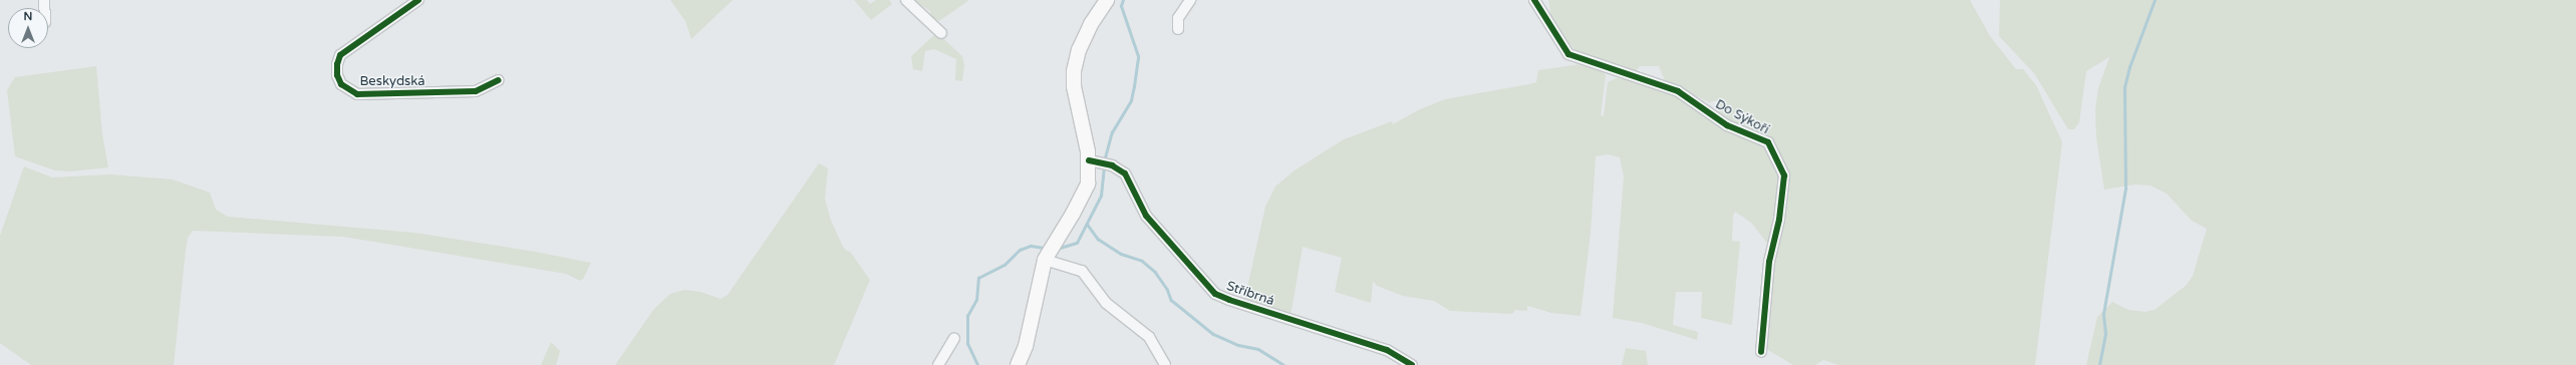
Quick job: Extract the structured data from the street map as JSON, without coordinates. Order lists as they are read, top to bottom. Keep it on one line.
{"streets":{"street":["Beskydská","Do Sýkoří","Stříbrná"]},"north":"top"}
